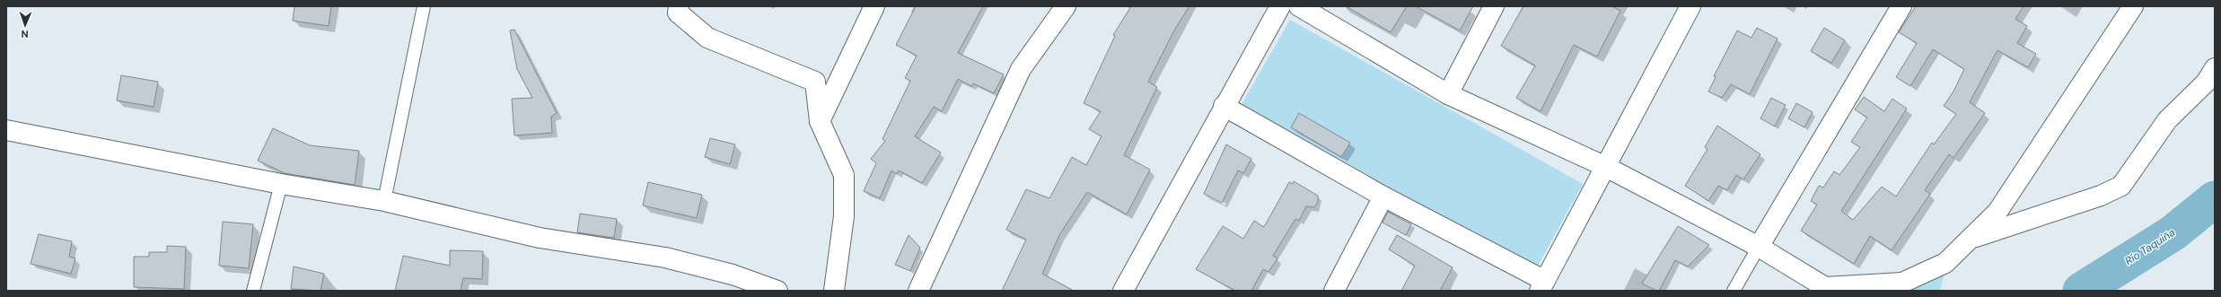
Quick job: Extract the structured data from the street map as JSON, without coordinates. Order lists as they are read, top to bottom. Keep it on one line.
{"water":["Río Taquiña"],"north":"bottom"}
